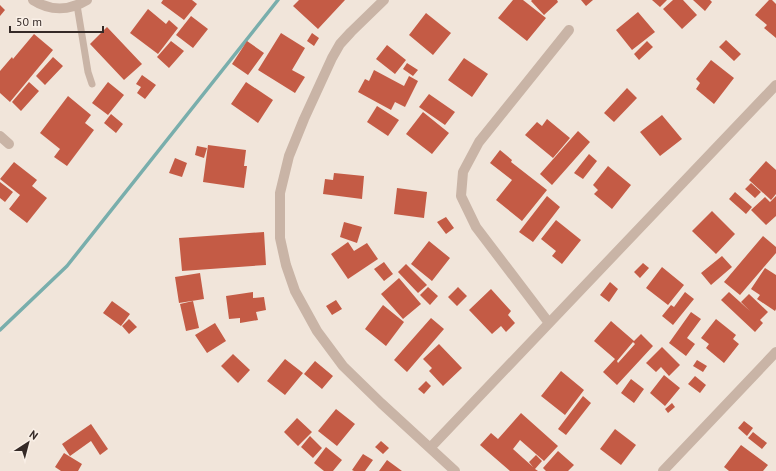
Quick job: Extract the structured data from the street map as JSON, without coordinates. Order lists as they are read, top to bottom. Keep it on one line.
{"scale_bar":"50 m","north":"top right"}
